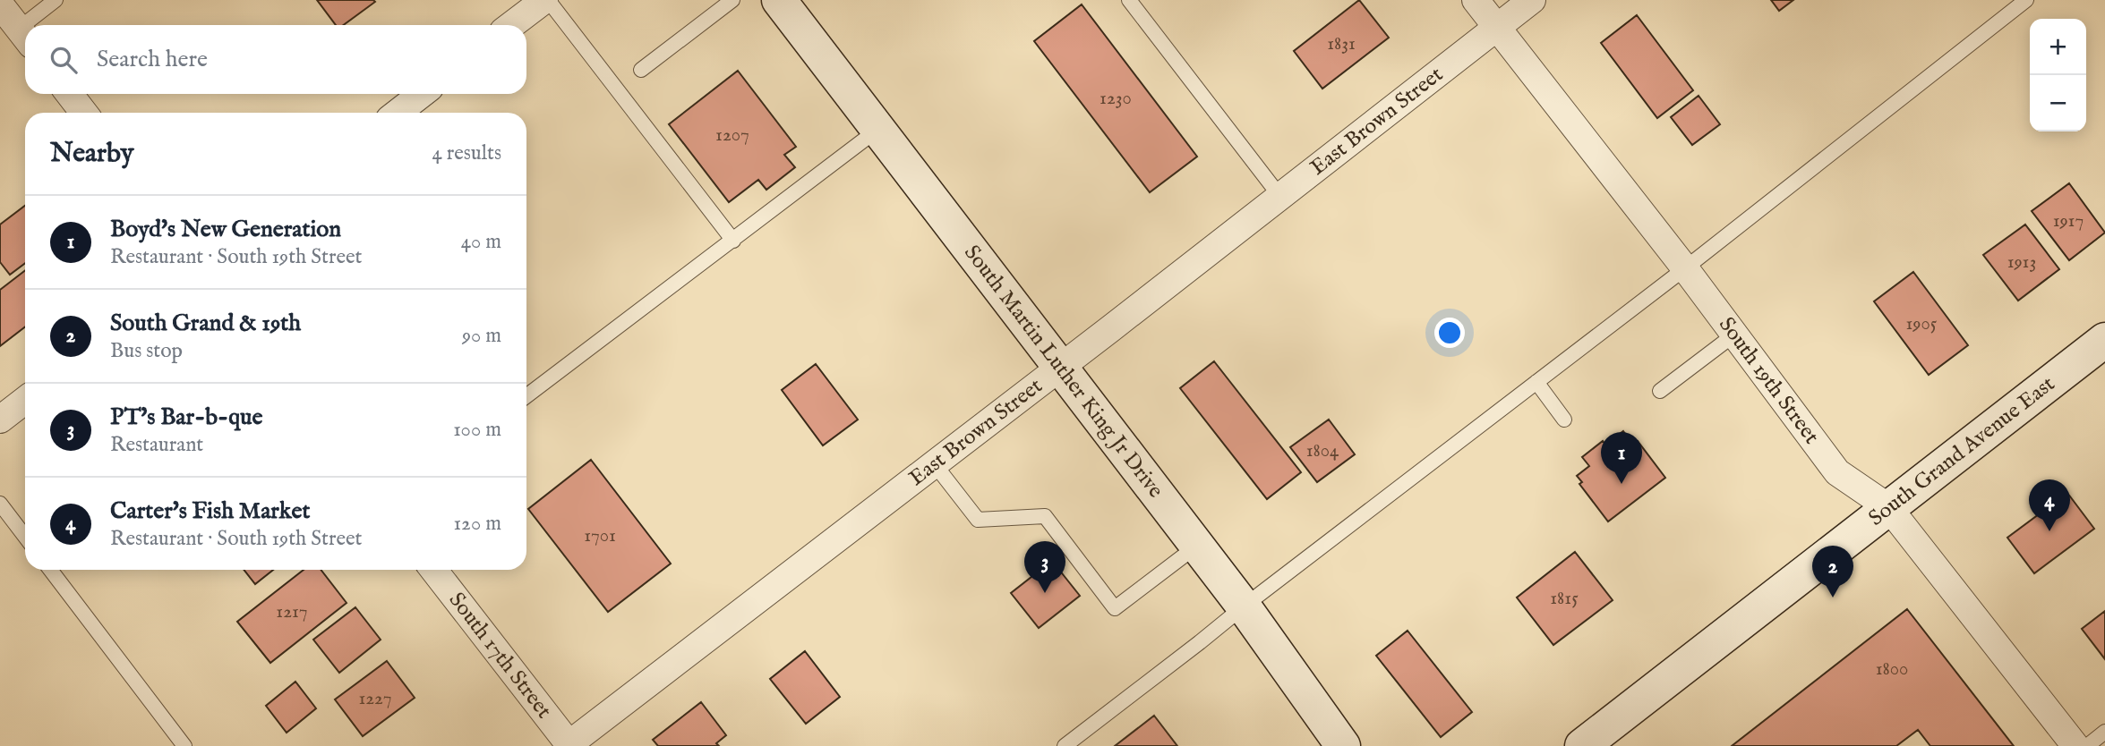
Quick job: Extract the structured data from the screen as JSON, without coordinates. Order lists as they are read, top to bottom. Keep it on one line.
{"streets":{"street":["East Brown Street","South Martin Luther King Jr Drive","South 19th Street","South Grand Avenue East","South 17th Street"]},"crossings":[["East Brown Street","South Martin Luther King Jr Drive"],["East Brown Street","South 19th Street"],["East Brown Street","South 17th Street"],["South 19th Street","South Grand Avenue East"]],"house_numbers":["1831","1230","1207","1917","1913","1905","1804","1701","1815","1217","1800","1227"],"page":{"map_buttons":["+","−"],"search":"Search here","heading":["Nearby","4 results"],"list":[{"mark":"1","name":"Boyd's New Generation","note":"Restaurant · South 19th Street","value":"40 m"},{"mark":"2","name":"South Grand & 19th","note":"Bus stop","value":"90 m"},{"mark":"3","name":"PT's Bar-b-que","note":"Restaurant","value":"100 m"},{"mark":"4","name":"Carter's Fish Market","note":"Restaurant · South 19th Street","value":"120 m"}],"pins":["1","4","3","2"]}}
